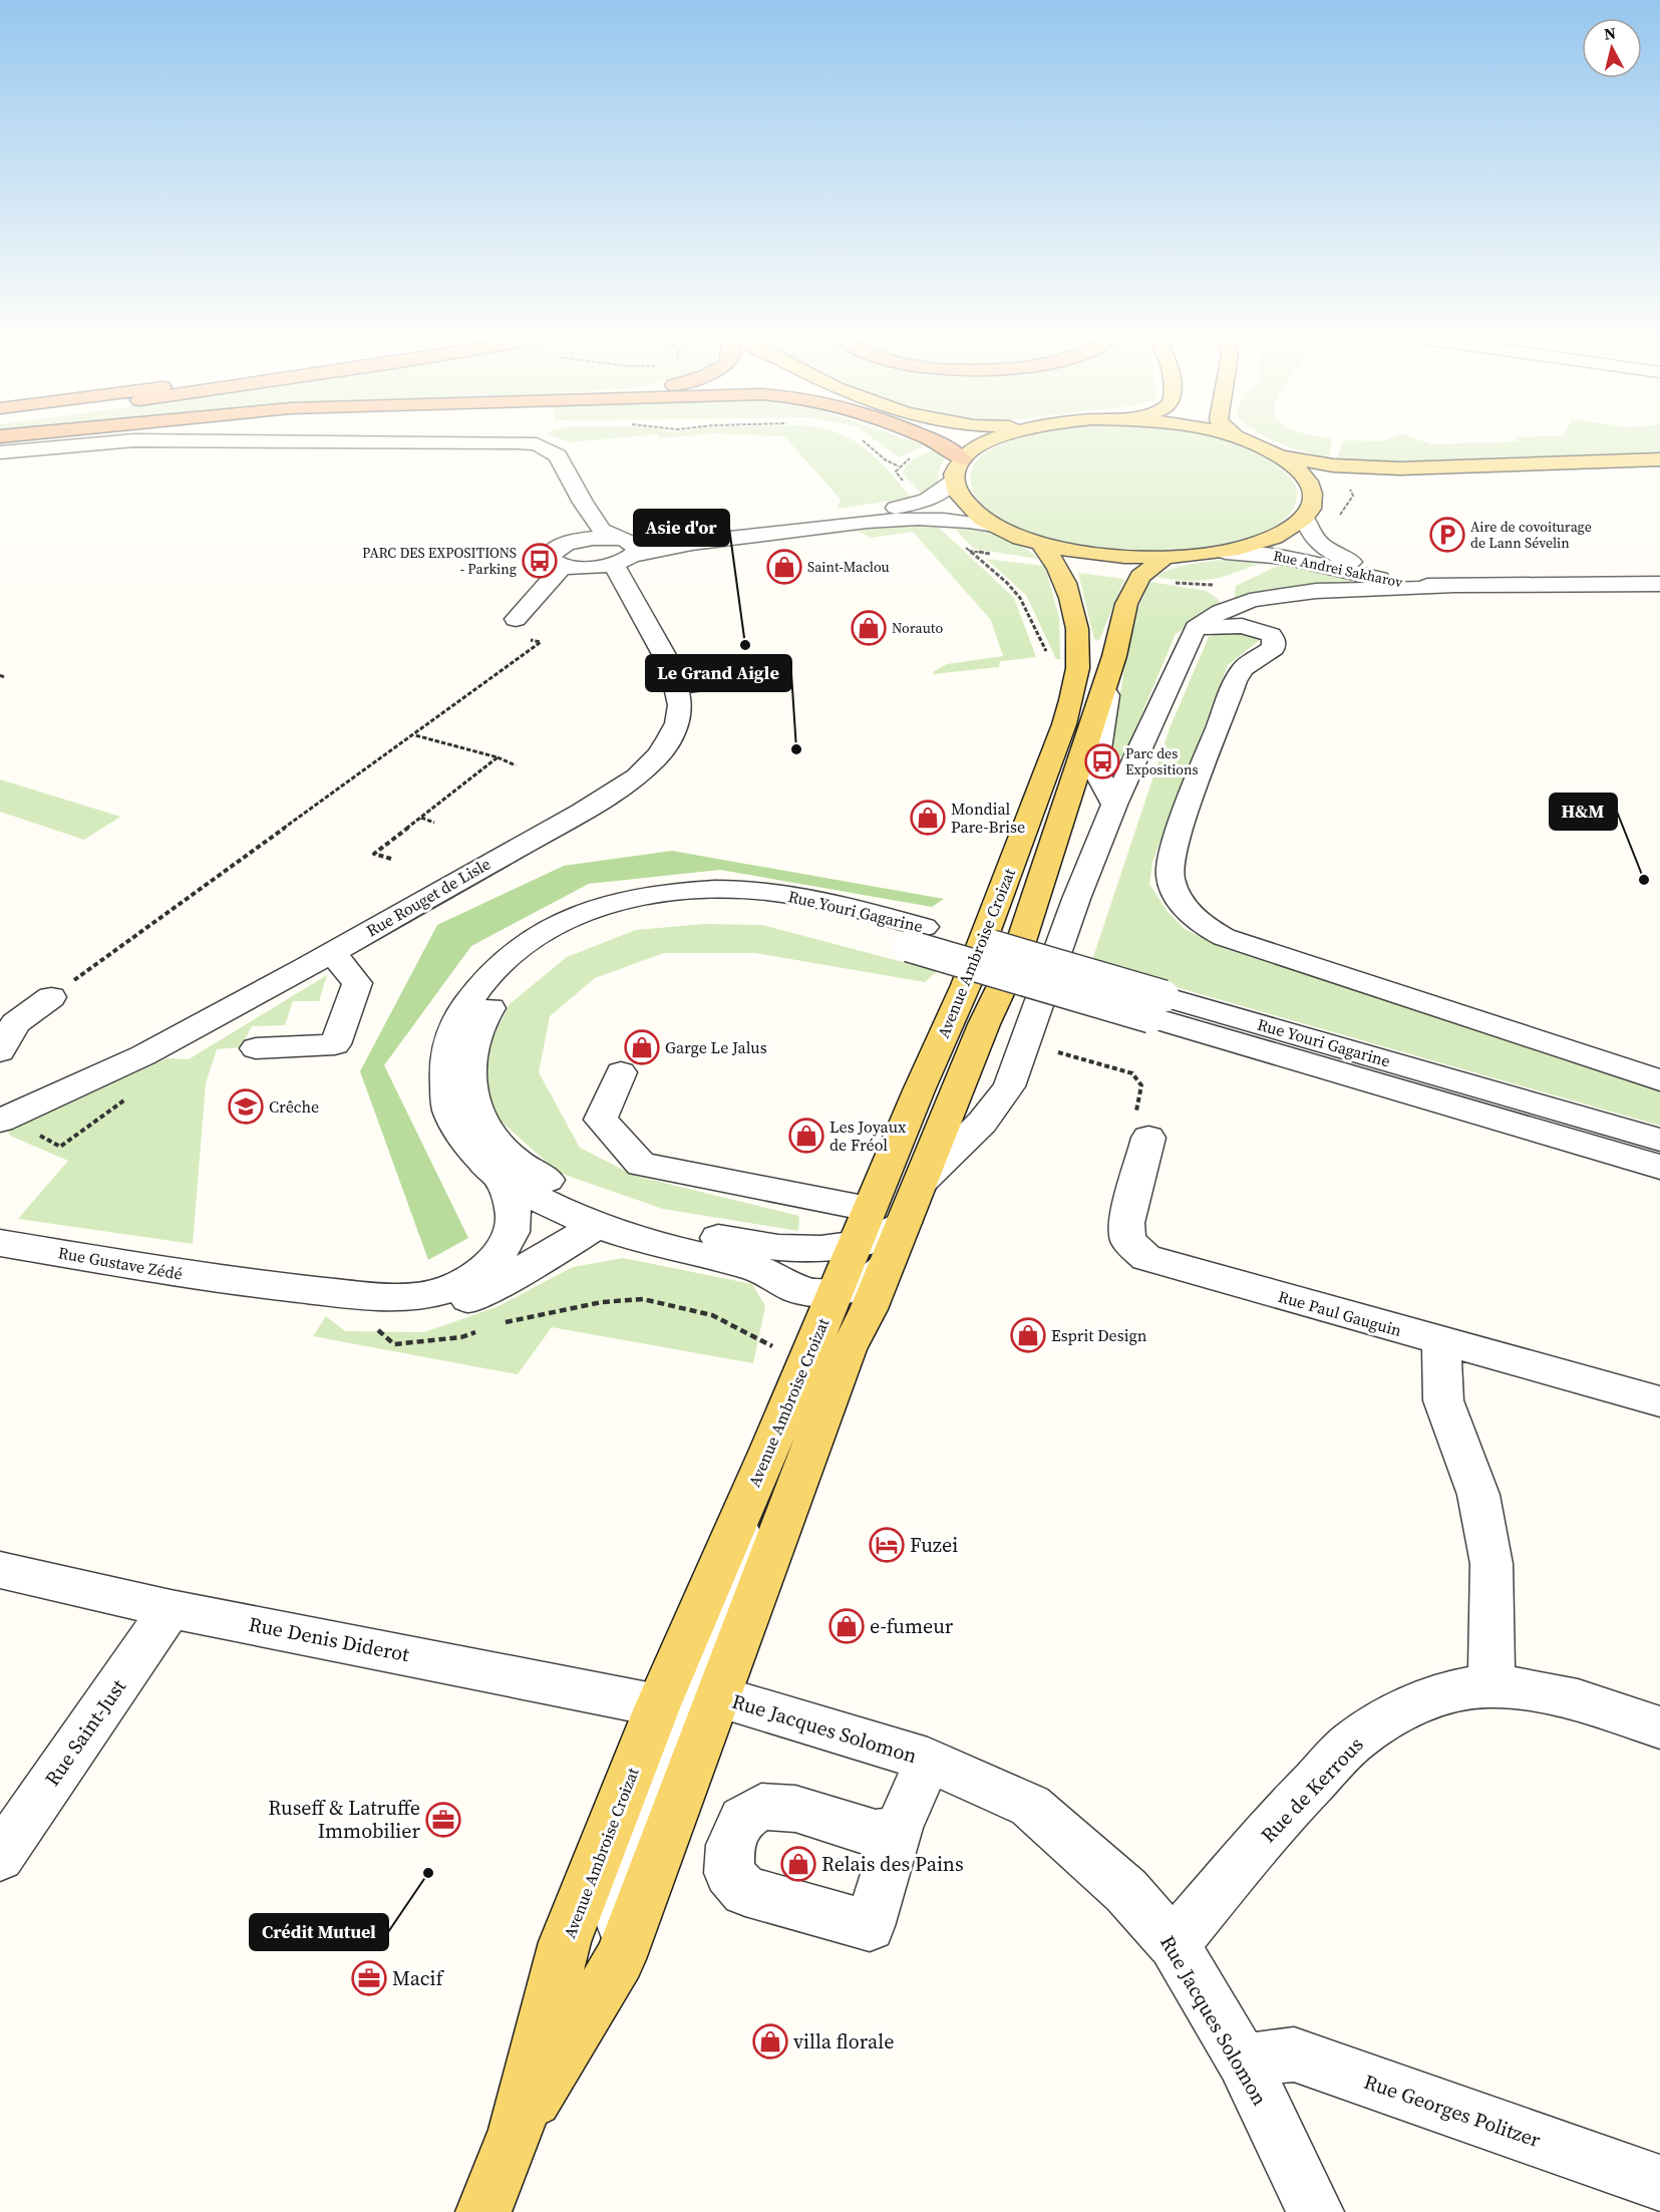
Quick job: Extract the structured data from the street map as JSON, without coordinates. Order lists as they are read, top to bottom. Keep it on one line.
{"streets":{"main road":["Avenue Ambroise Croizat"],"street":["Rue Andrei Sakharov","Rue Rouget de Lisle","Rue Youri Gagarine","Rue Gustave Zédé","Rue Paul Gauguin","Rue Denis Diderot","Rue Jacques Solomon","Rue Saint-Just","Rue de Kerrous","Rue Georges Politzer"]},"crossings":[["Avenue Ambroise Croizat","Rue Denis Diderot"],["Avenue Ambroise Croizat","Rue Jacques Solomon"],["Rue Denis Diderot","Rue Saint-Just"],["Rue Jacques Solomon","Rue de Kerrous"],["Rue Jacques Solomon","Rue Georges Politzer"]],"places":{"parking":["Aire de covoiturage de Lann Sévelin"],"bus stop":["PARC DES EXPOSITIONS - Parking","Parc des Expositions"],"shop":["Saint-Maclou","Norauto","Mondial Pare-Brise","Garge Le Jalus","Les Joyaux de Fréol","Esprit Design","e-fumeur","Relais des Pains","villa florale"],"other":["Asie d'or","Le Grand Aigle","H&M","Crédit Mutuel"],"school or university":["Crêche"],"hotel":["Fuzei"],"office":["Ruseff & Latruffe Immobilier","Macif"]},"north":"top"}
